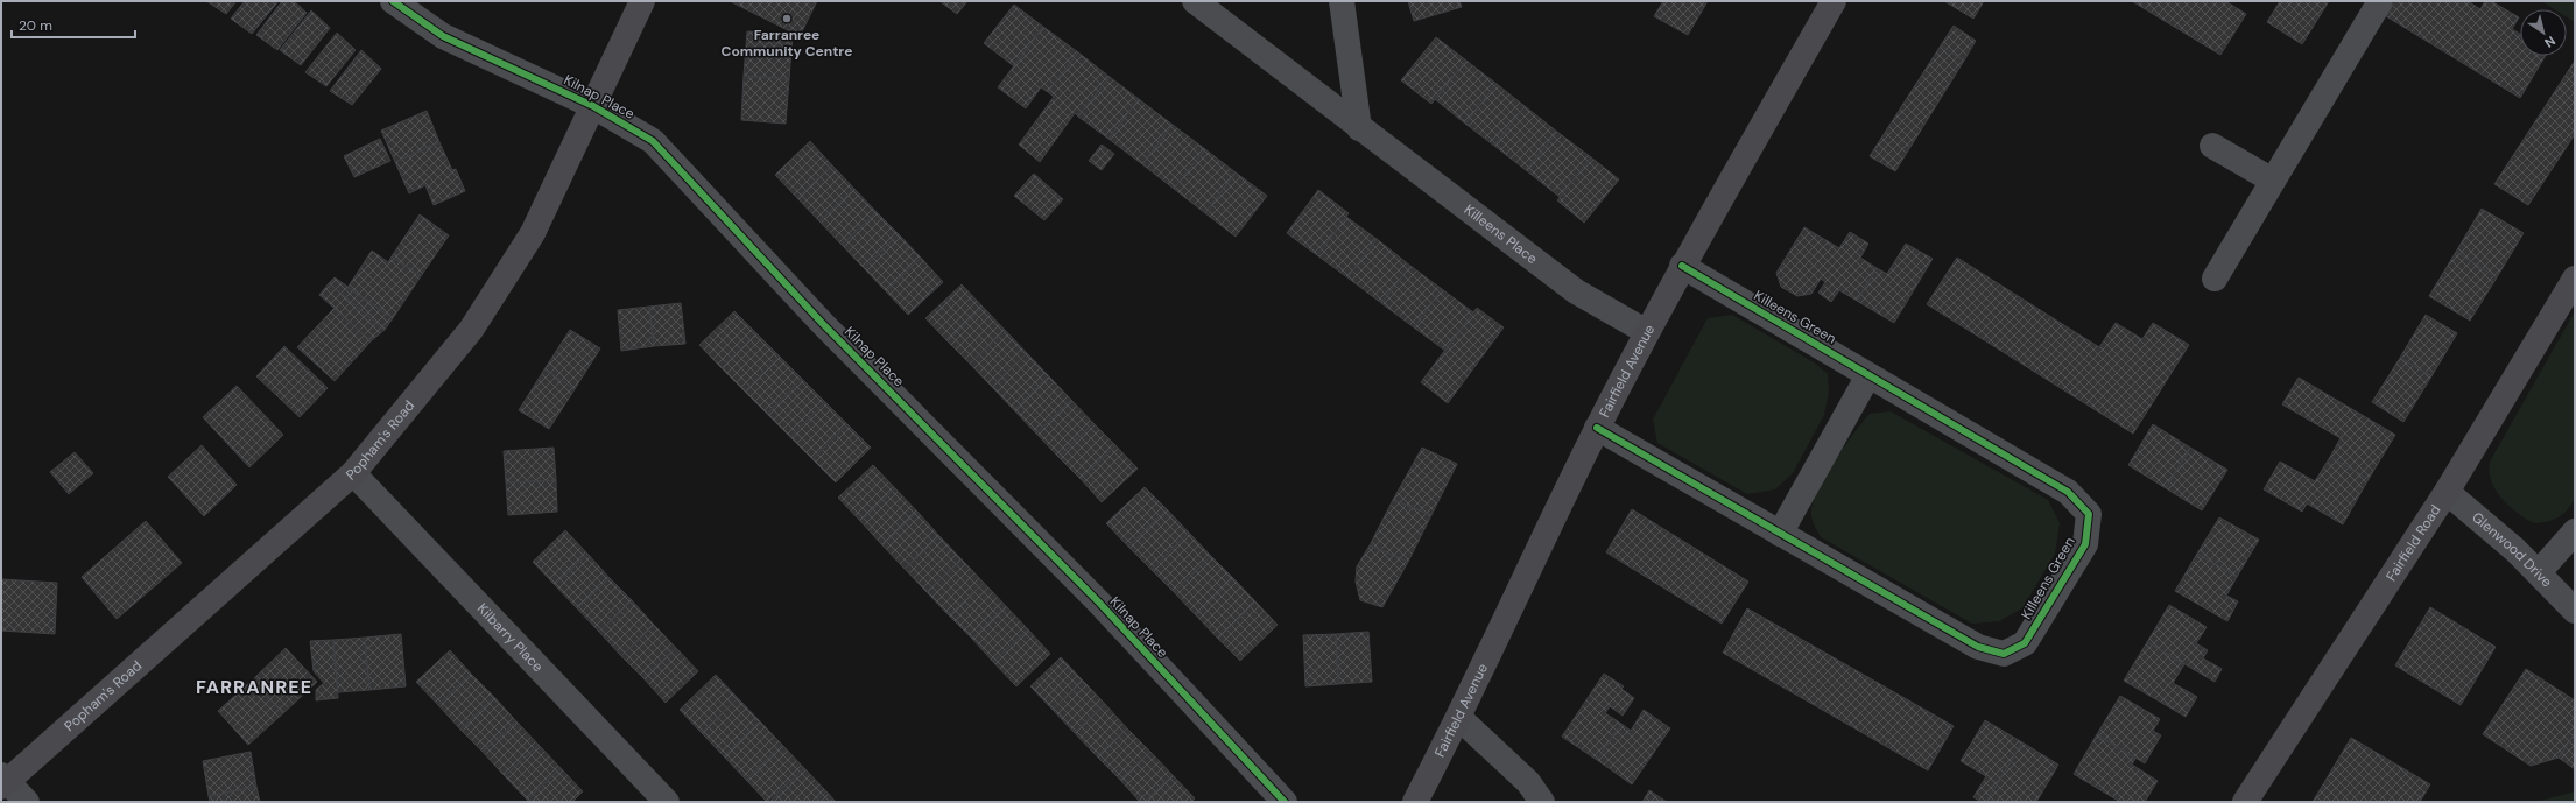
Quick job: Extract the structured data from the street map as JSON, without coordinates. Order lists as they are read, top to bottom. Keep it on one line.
{"streets":{"street":["Kilnap Place","Killeens Place","Killeens Green","Fairfield Avenue","Popham's Road","Fairfield Road","Glenwood Drive","Kilbarry Place"]},"crossings":[["Kilnap Place","Popham's Road"],["Killeens Place","Fairfield Avenue"],["Killeens Green","Fairfield Avenue"],["Popham's Road","Kilbarry Place"],["Fairfield Road","Glenwood Drive"]],"districts":["FARRANREE"],"places":["Farranree Community Centre"],"scale_bar":"20 m","north":"bottom right"}
